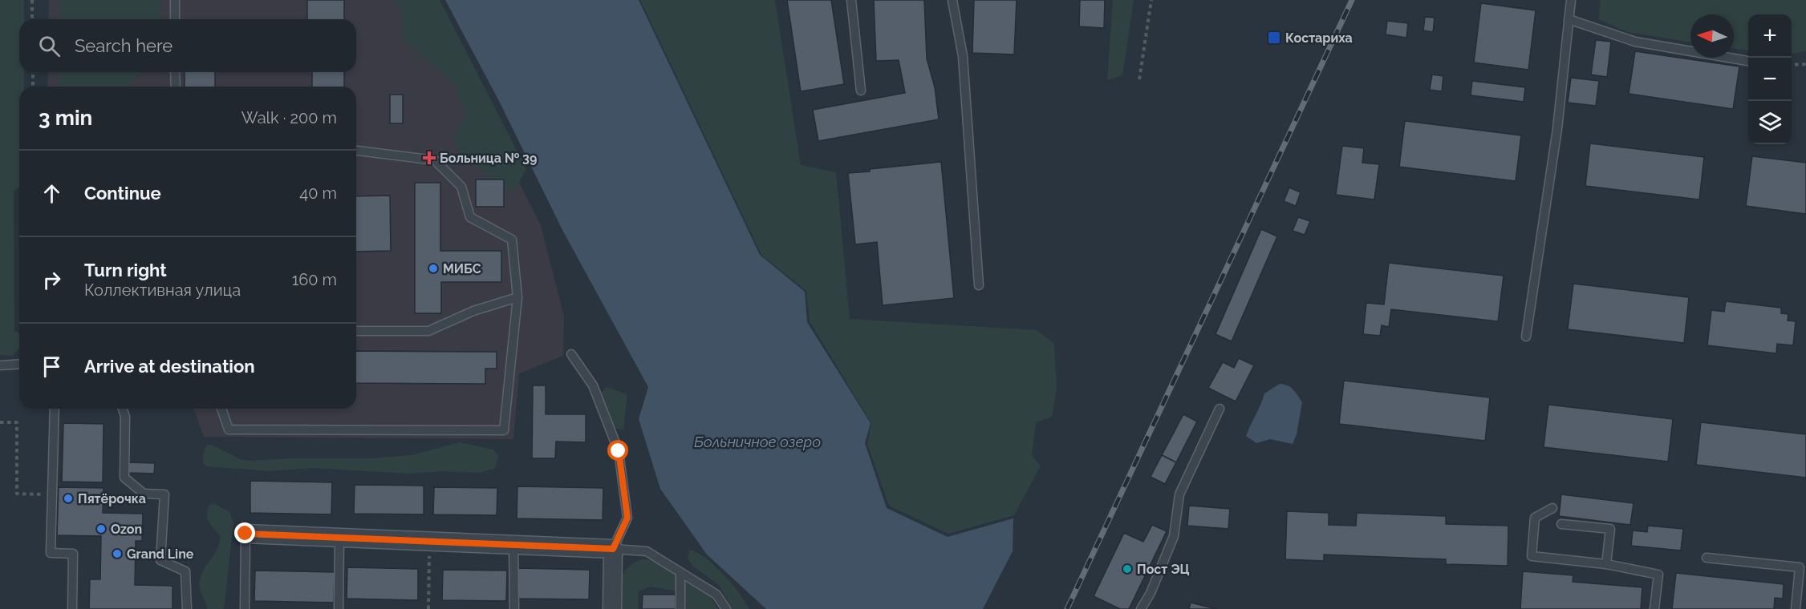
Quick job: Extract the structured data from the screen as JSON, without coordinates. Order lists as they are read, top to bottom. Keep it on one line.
{"water":["Больничное озеро"],"places":{"transit":["Костариха"],"health":["Больница № 39"],"other":["МИБС","Пятёрочка","Ozon","Grand Line","Пост ЭЦ"]},"north":"left","page":{"map_buttons":["+","−"],"search":"Search here","heading":["3 min","Walk · 200 m"],"list":[["Continue","40 m"],["Turn right","Коллективная улица","160 m"],"Arrive at destination"]}}
